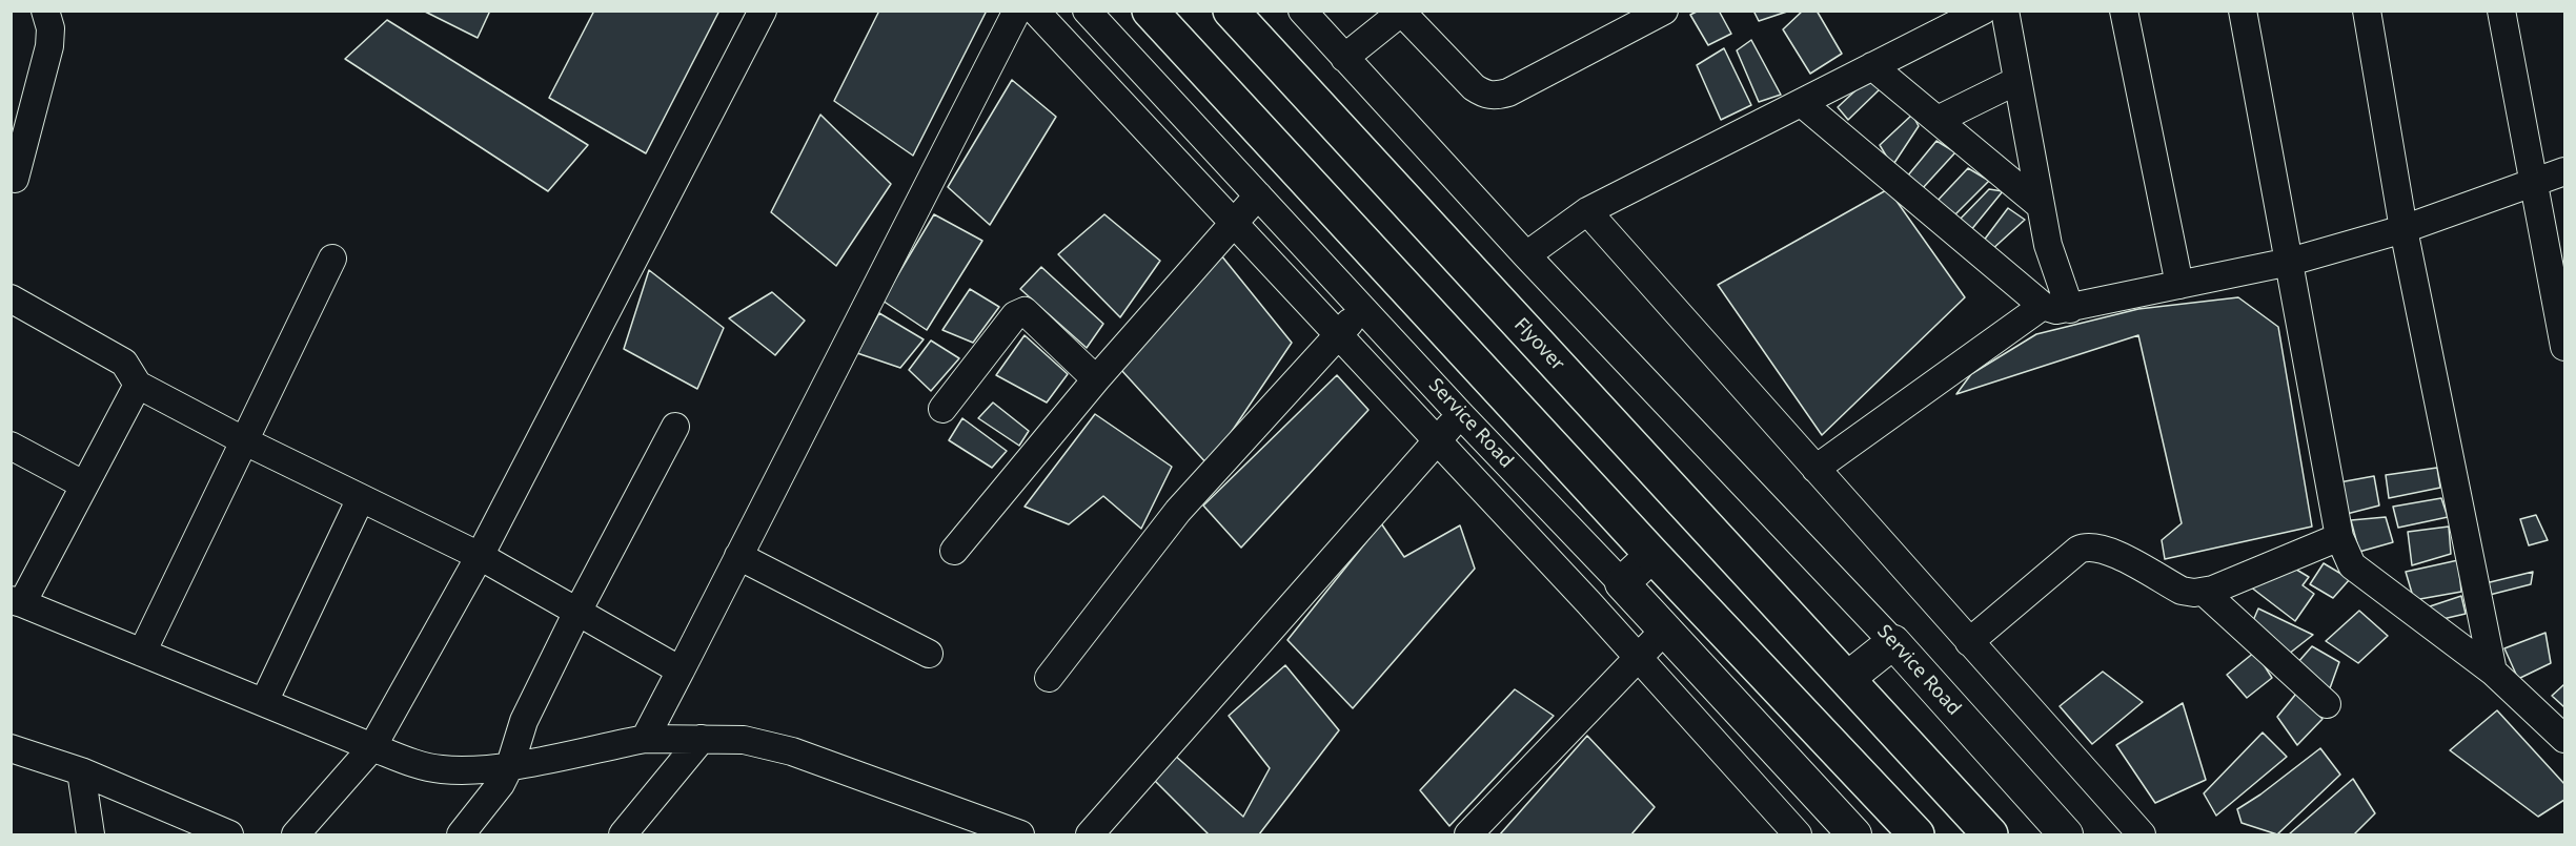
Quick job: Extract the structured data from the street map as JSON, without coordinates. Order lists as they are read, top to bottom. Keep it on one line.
{"streets":{"highway":["Flyover"],"main road":["Service Road"]}}
